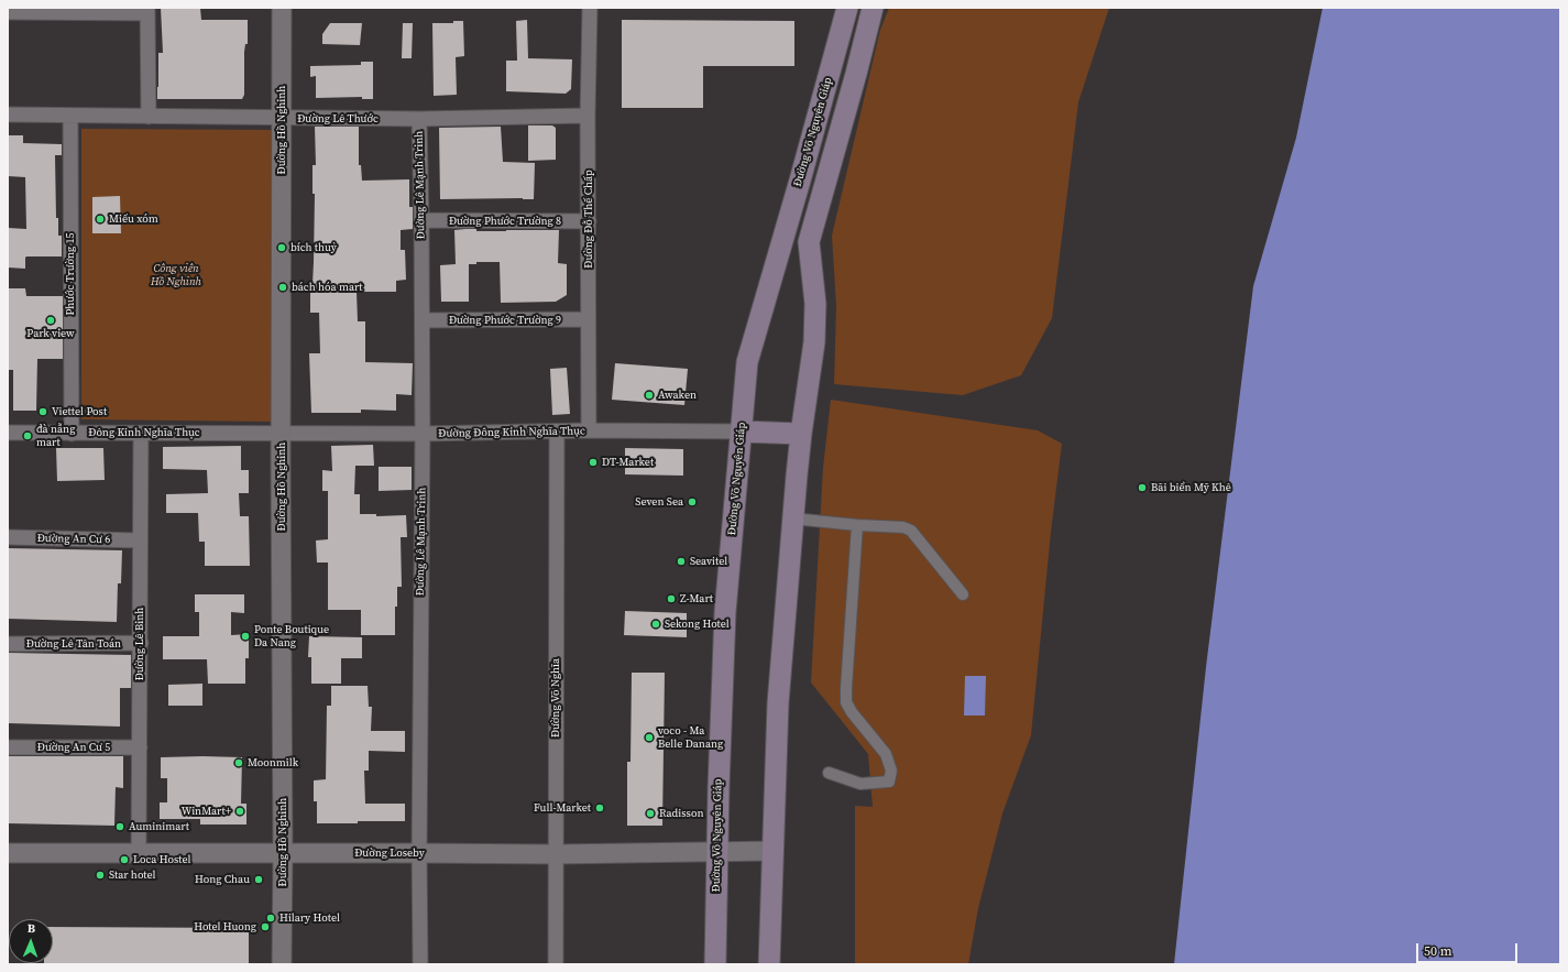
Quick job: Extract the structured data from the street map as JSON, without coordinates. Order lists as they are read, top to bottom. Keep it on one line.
{"streets":{"main road":["Đường Võ Nguyên Giáp"],"street":["Đường Lê Thước","Đường Hồ Nghinh","Đường Lê Mạnh Trinh","Đường Đỗ Thế Chấp","Đường Phước Trường 8","Phước Trường 15","Đường Phước Trường 9","Đông Kinh Nghĩa Thục","Đường Đông Kinh Nghĩa Thục","Đường An Cư 6","Đường Lê Tân Toán","Đường Lê Binh","Đường Võ Nghĩa","Đường An Cư 5","Đường Loseby"]},"crossings":[["Đường Lê Thước","Đường Hồ Nghinh"],["Đường Lê Thước","Đường Lê Mạnh Trinh"],["Đường Lê Thước","Đường Đỗ Thế Chấp"],["Đường Lê Thước","Phước Trường 15"],["Đường Hồ Nghinh","Đông Kinh Nghĩa Thục"],["Đường Hồ Nghinh","Đường Đông Kinh Nghĩa Thục"],["Đường Hồ Nghinh","Đường Loseby"],["Đường Võ Nguyên Giáp","Đường Đông Kinh Nghĩa Thục"],["Đường Võ Nguyên Giáp","Đường Loseby"],["Đường Lê Mạnh Trinh","Đường Phước Trường 8"],["Đường Lê Mạnh Trinh","Đường Phước Trường 9"],["Đường Lê Mạnh Trinh","Đường Đông Kinh Nghĩa Thục"],["Đường Lê Mạnh Trinh","Đường Loseby"],["Đường Đỗ Thế Chấp","Đường Phước Trường 8"],["Đường Đỗ Thế Chấp","Đường Phước Trường 9"],["Đường Đỗ Thế Chấp","Đường Đông Kinh Nghĩa Thục"],["Phước Trường 15","Đông Kinh Nghĩa Thục"],["Đông Kinh Nghĩa Thục","Đường Đông Kinh Nghĩa Thục"],["Đông Kinh Nghĩa Thục","Đường Lê Binh"],["Đường Đông Kinh Nghĩa Thục","Đường Võ Nghĩa"],["Đường An Cư 6","Đường Lê Binh"],["Đường Lê Tân Toán","Đường Lê Binh"],["Đường Lê Binh","Đường An Cư 5"],["Đường Lê Binh","Đường Loseby"],["Đường Võ Nghĩa","Đường Loseby"]],"parks":["Công viên Hồ Nghinh"],"places":["Miếu xóm","bích thuỷ","bách hóa mart","Park view","Awaken","Viettel Post","đà nẵng mart","DT-Market","Bãi biển Mỹ Khê","Seven Sea","Seavitel","Z-Mart","Sekong Hotel","Ponte Boutique Da Nang","voco - Ma Belle Danang","Moonmilk","Full-Market","WinMart+","Radisson","Auminimart","Loca Hostel","Star hotel","Hong Chau","Hilary Hotel","Hotel Huong"],"scale_bar":"50 m","north":"top"}
